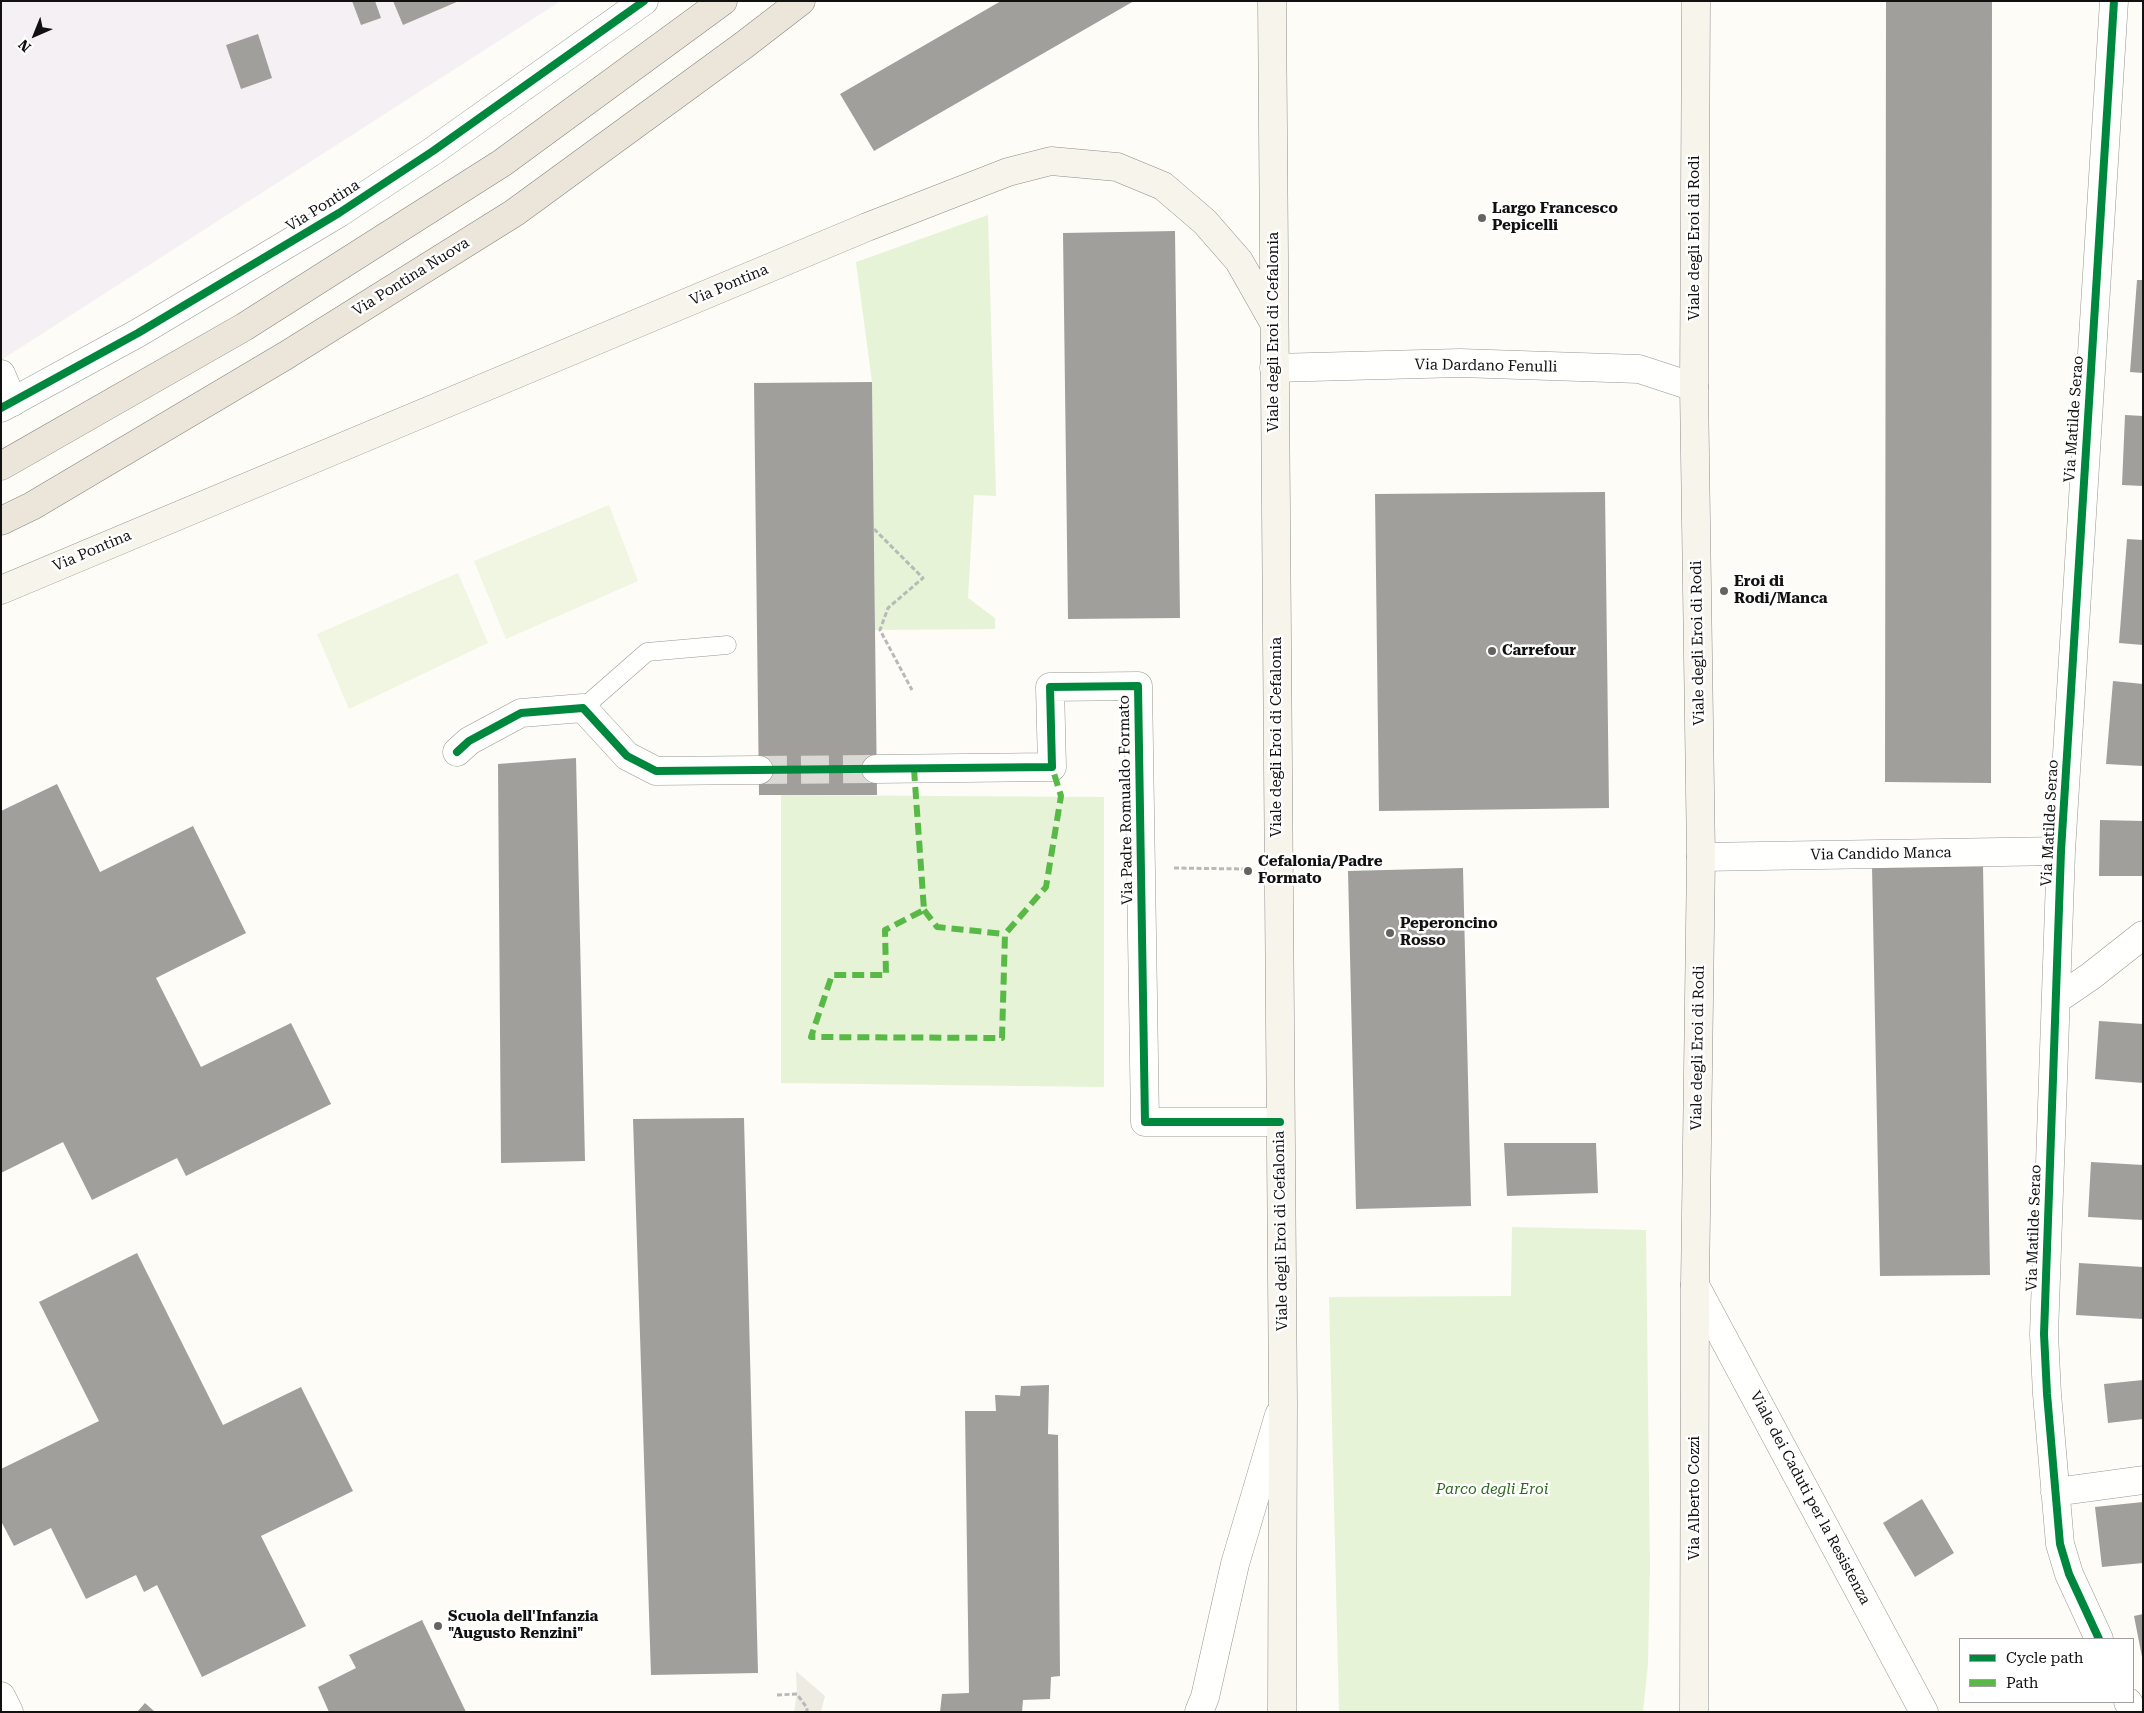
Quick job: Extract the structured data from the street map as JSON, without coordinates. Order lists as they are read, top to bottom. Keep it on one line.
{"streets":{"highway":["Via Pontina Nuova"],"main road":["Via Pontina","Viale degli Eroi di Rodi","Viale degli Eroi di Cefalonia","Via Alberto Cozzi"],"street":["Via Dardano Fenulli","Via Matilde Serao","Via Padre Romualdo Formato","Via Candido Manca","Viale dei Caduti per la Resistenza"]},"crossings":[["Via Pontina","Viale degli Eroi di Cefalonia"],["Viale degli Eroi di Rodi","Via Dardano Fenulli"],["Viale degli Eroi di Rodi","Via Candido Manca"],["Viale degli Eroi di Rodi","Via Alberto Cozzi"],["Viale degli Eroi di Rodi","Viale dei Caduti per la Resistenza"],["Viale degli Eroi di Cefalonia","Via Dardano Fenulli"],["Viale degli Eroi di Cefalonia","Via Padre Romualdo Formato"],["Via Matilde Serao","Via Candido Manca"],["Via Alberto Cozzi","Viale dei Caduti per la Resistenza"]],"parks":["Parco degli Eroi"],"places":["Largo Francesco Pepicelli","Eroi di Rodi/Manca","Carrefour","Cefalonia/Padre Formato","Peperoncino Rosso","Scuola dell'Infanzia \"Augusto Renzini\""],"legend":["Cycle path","Path"],"north":"bottom left"}
